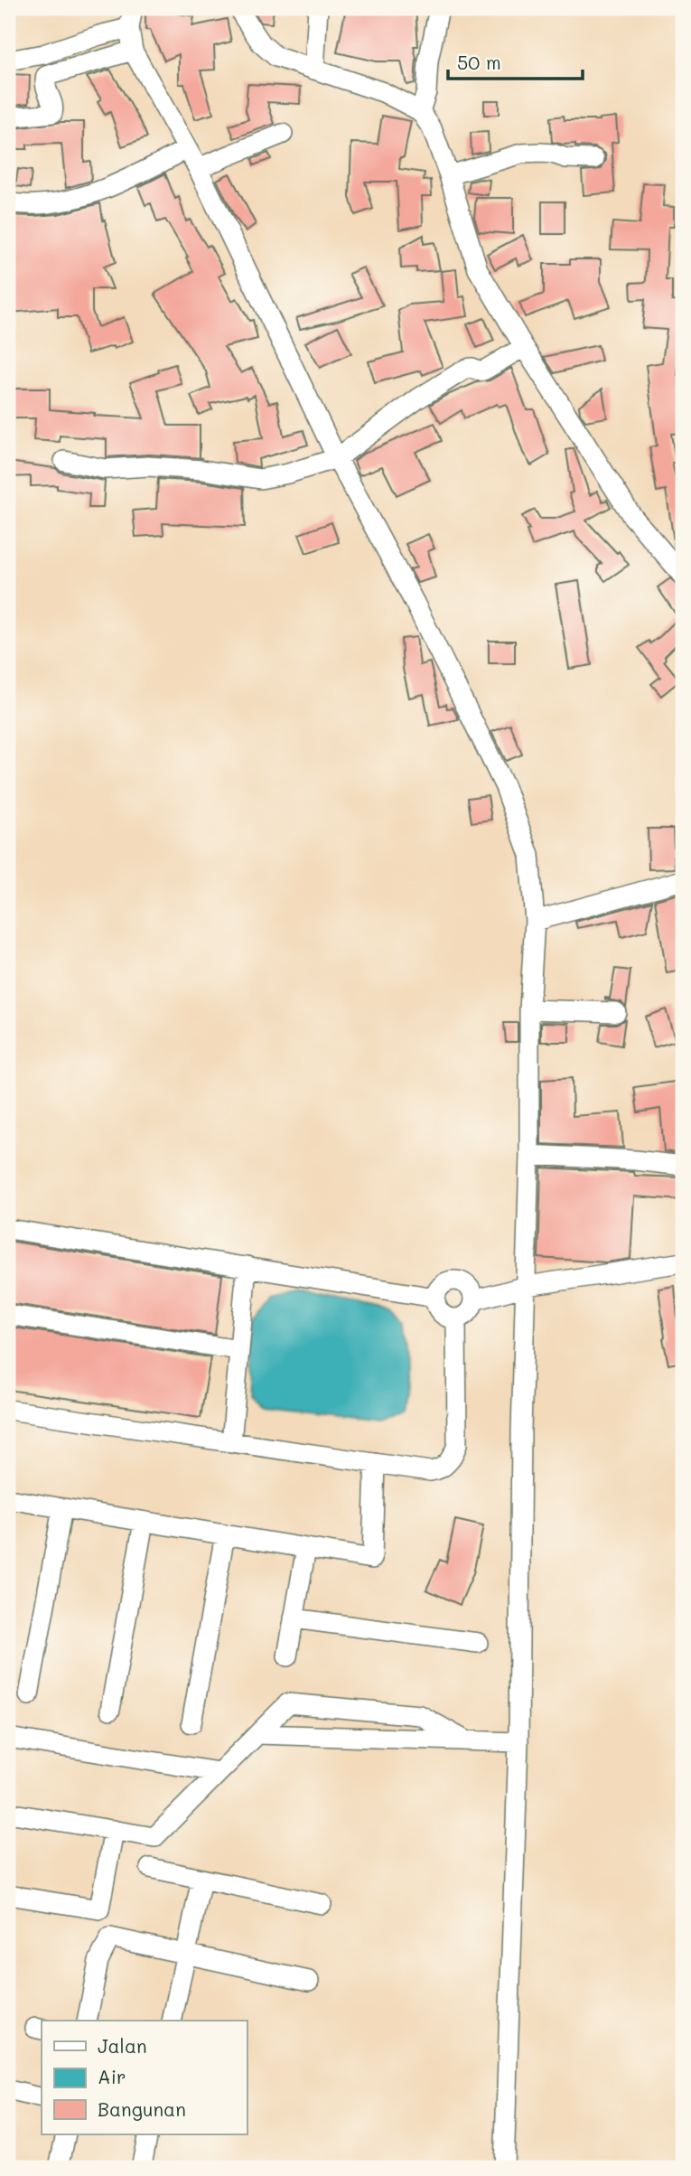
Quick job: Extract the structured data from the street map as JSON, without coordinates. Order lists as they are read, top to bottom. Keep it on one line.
{"legend":["Jalan","Air","Bangunan"],"scale_bar":"50 m"}
